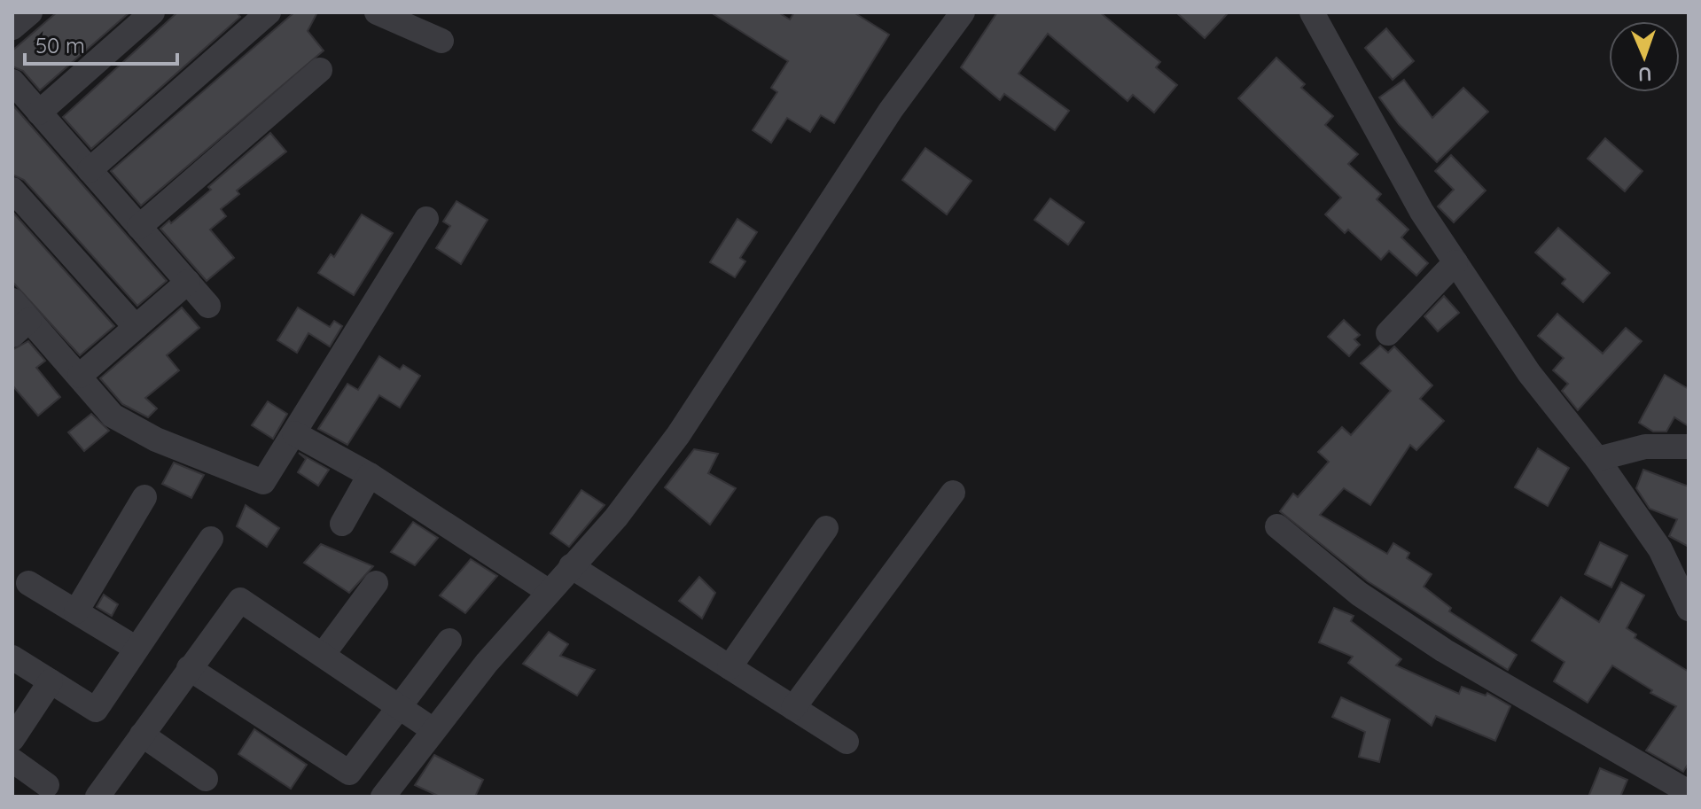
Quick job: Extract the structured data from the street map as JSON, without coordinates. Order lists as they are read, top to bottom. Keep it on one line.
{"scale_bar":"50 m","north":"bottom"}
